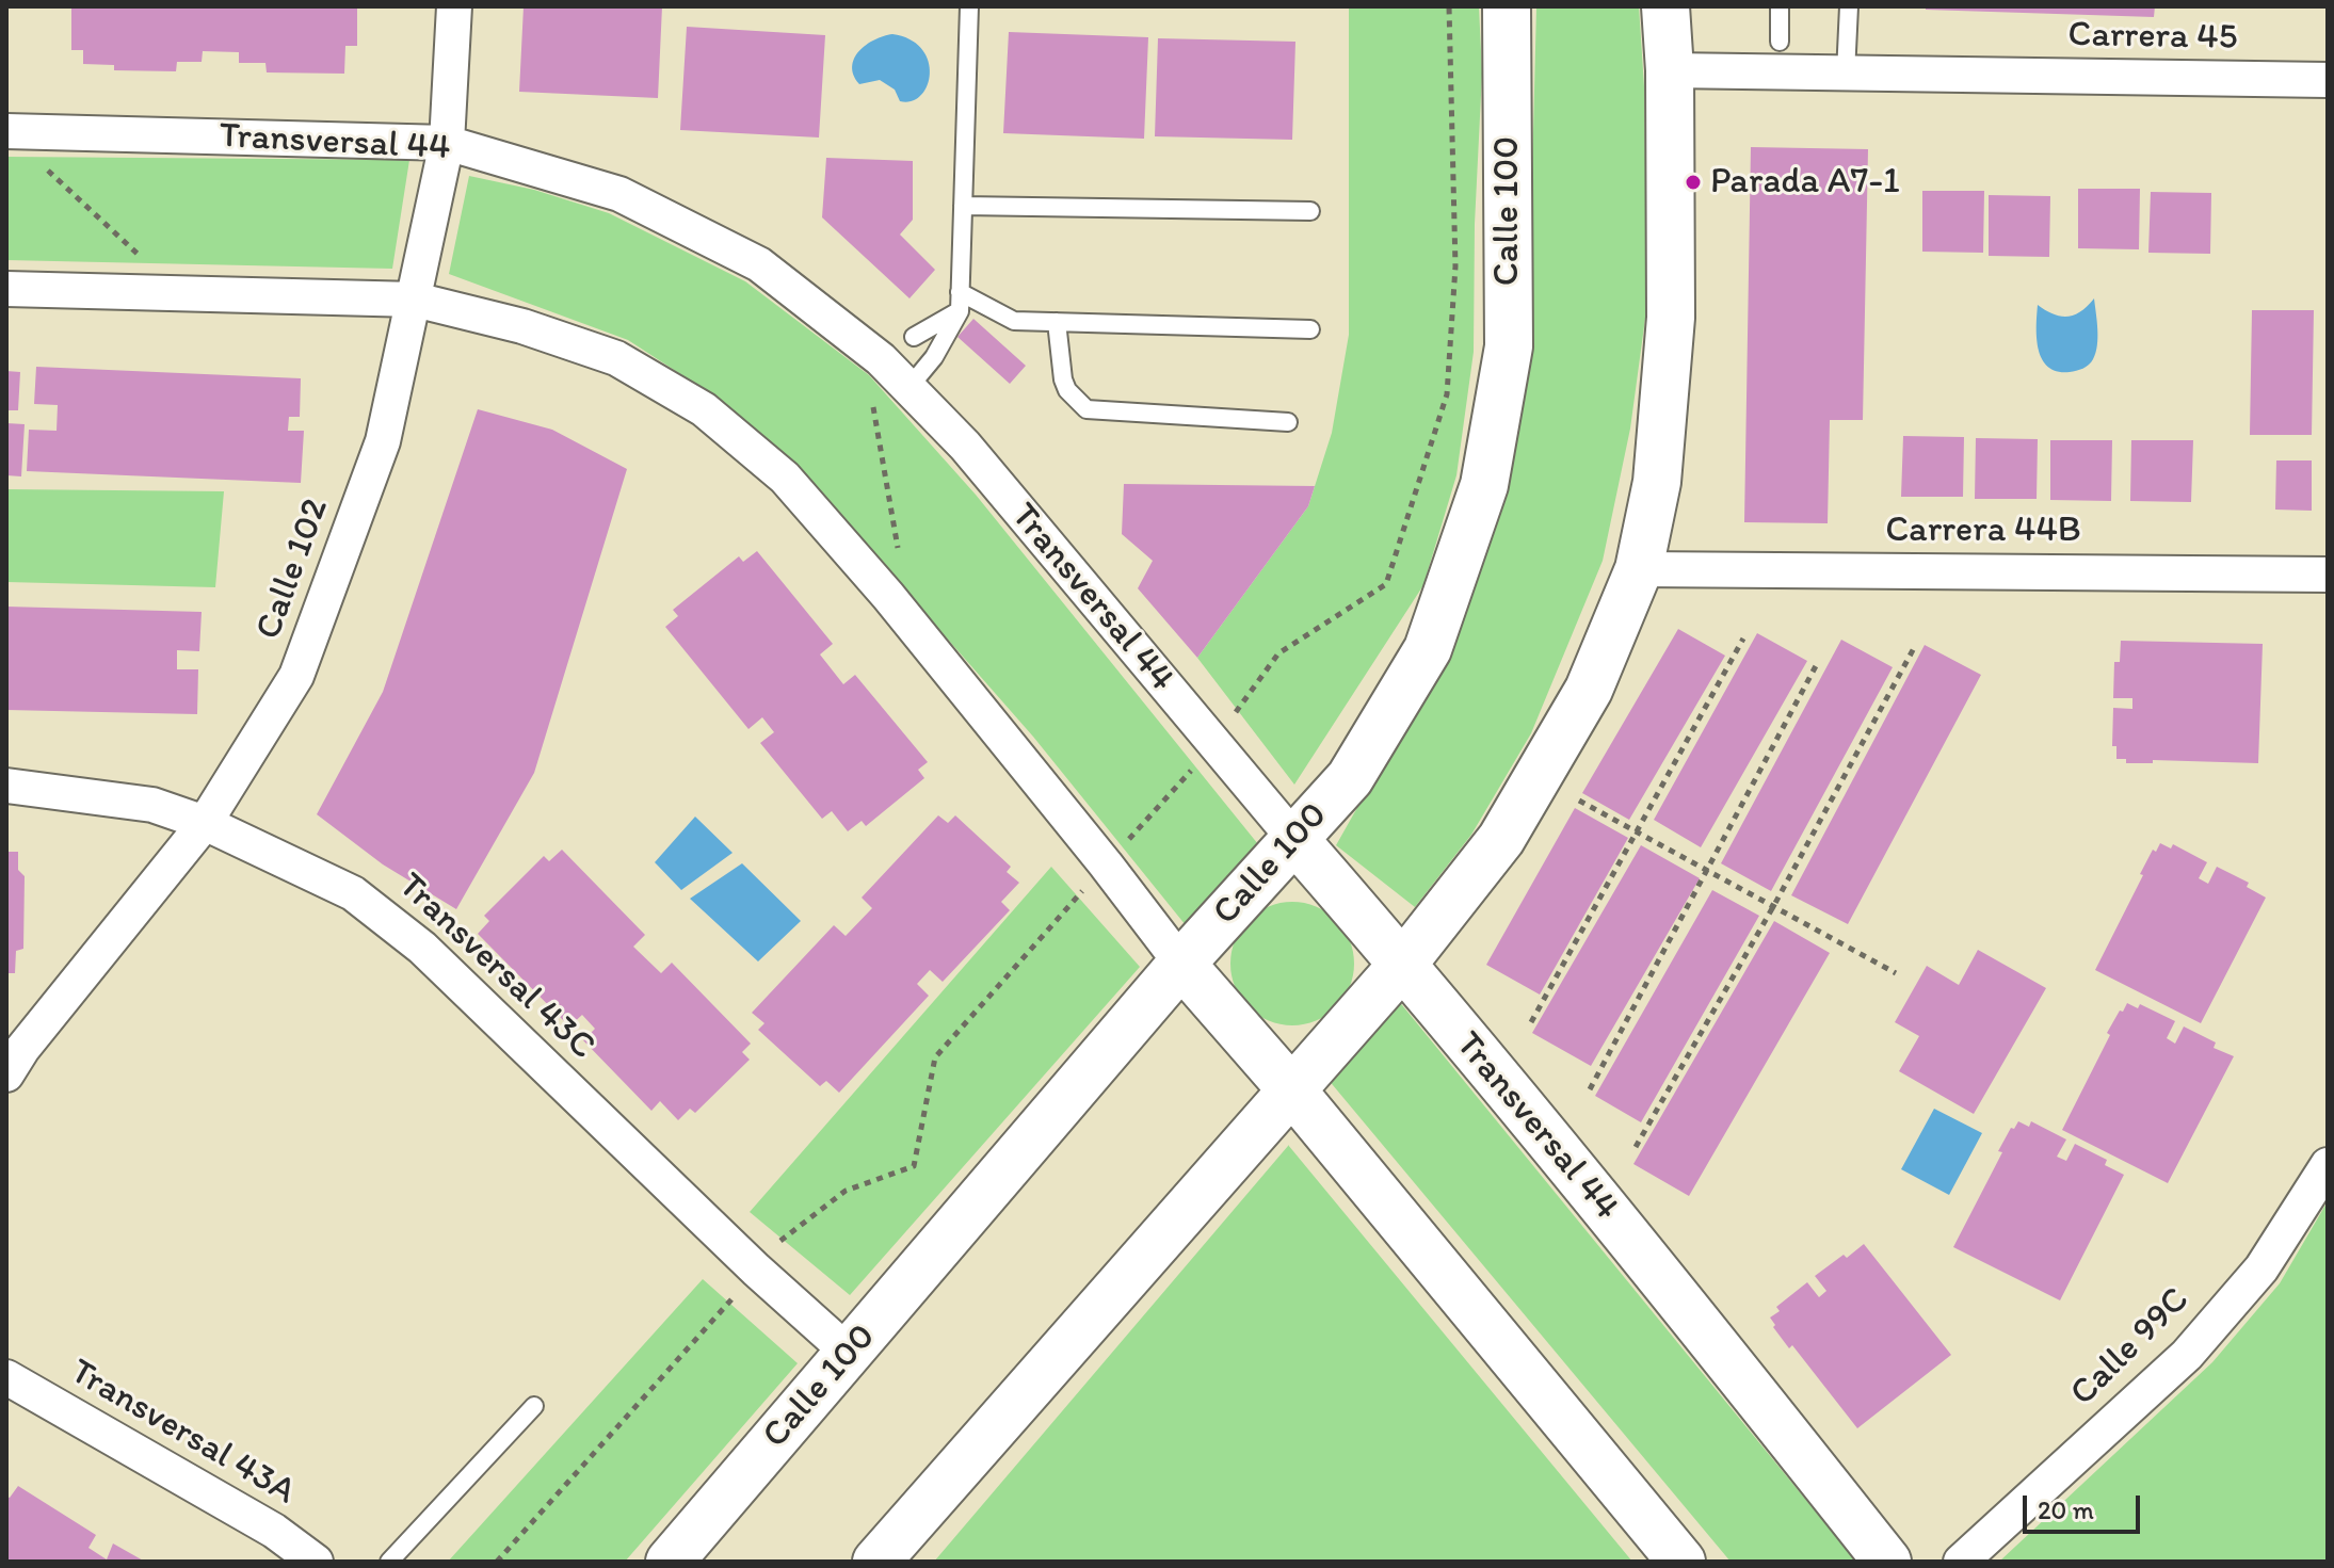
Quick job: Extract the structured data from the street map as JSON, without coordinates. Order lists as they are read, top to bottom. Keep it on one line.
{"streets":{"street":["Carrera 45","Transversal 44","Calle 100","Carrera 44B","Calle 102","Transversal 43C","Calle 99C","Transversal 43A"]},"crossings":[["Transversal 44","Calle 100"],["Transversal 44","Calle 102"],["Calle 100","Transversal 43C"],["Calle 102","Transversal 43C"]],"places":["Parada A7-1"],"scale_bar":"20 m"}
